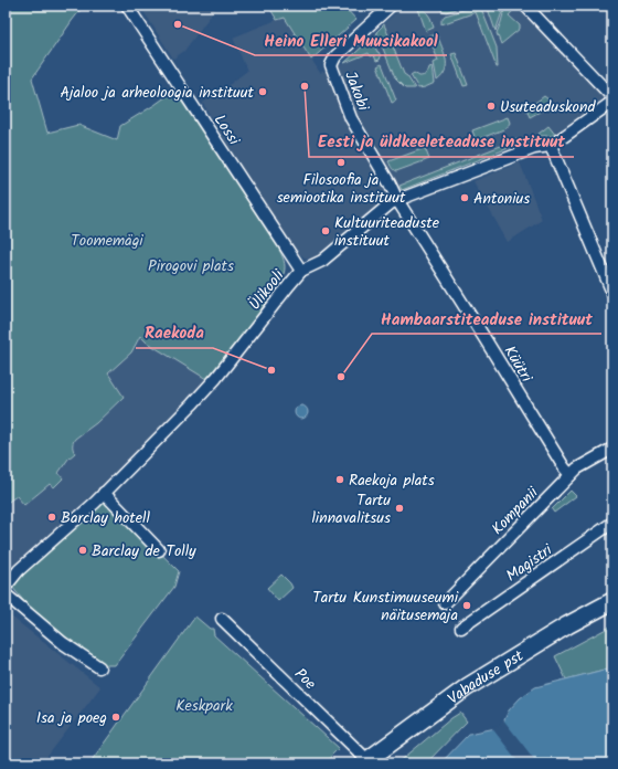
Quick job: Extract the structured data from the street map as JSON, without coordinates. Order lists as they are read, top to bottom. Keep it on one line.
{"streets":{"main road":["Vabaduse pst"],"street":["Jakobi","Lossi","Ülikooli","Küütri","Kompanii","Magistri","Poe"]},"crossings":[["Jakobi","Ülikooli"],["Jakobi","Küütri"],["Lossi","Ülikooli"],["Ülikooli","Küütri"],["Küütri","Kompanii"],["Vabaduse pst","Poe"]],"parks":["Toomemägi","Pirogovi plats","Keskpark"],"places":["Heino Elleri Muusikakool","Eesti ja üldkeeleteaduse instituut","Ajaloo ja arheoloogia instituut","Usuteaduskond","Filosoofia ja semiootika instituut","Antonius","Kultuuriteaduste instituut","Raekoda","Hambaarstiteaduse instituut","Raekoja plats","Tartu linnavalitsus","Barclay hotell","Barclay de Tolly","Tartu Kunstimuuseumi näitusemaja","Isa ja poeg"]}
